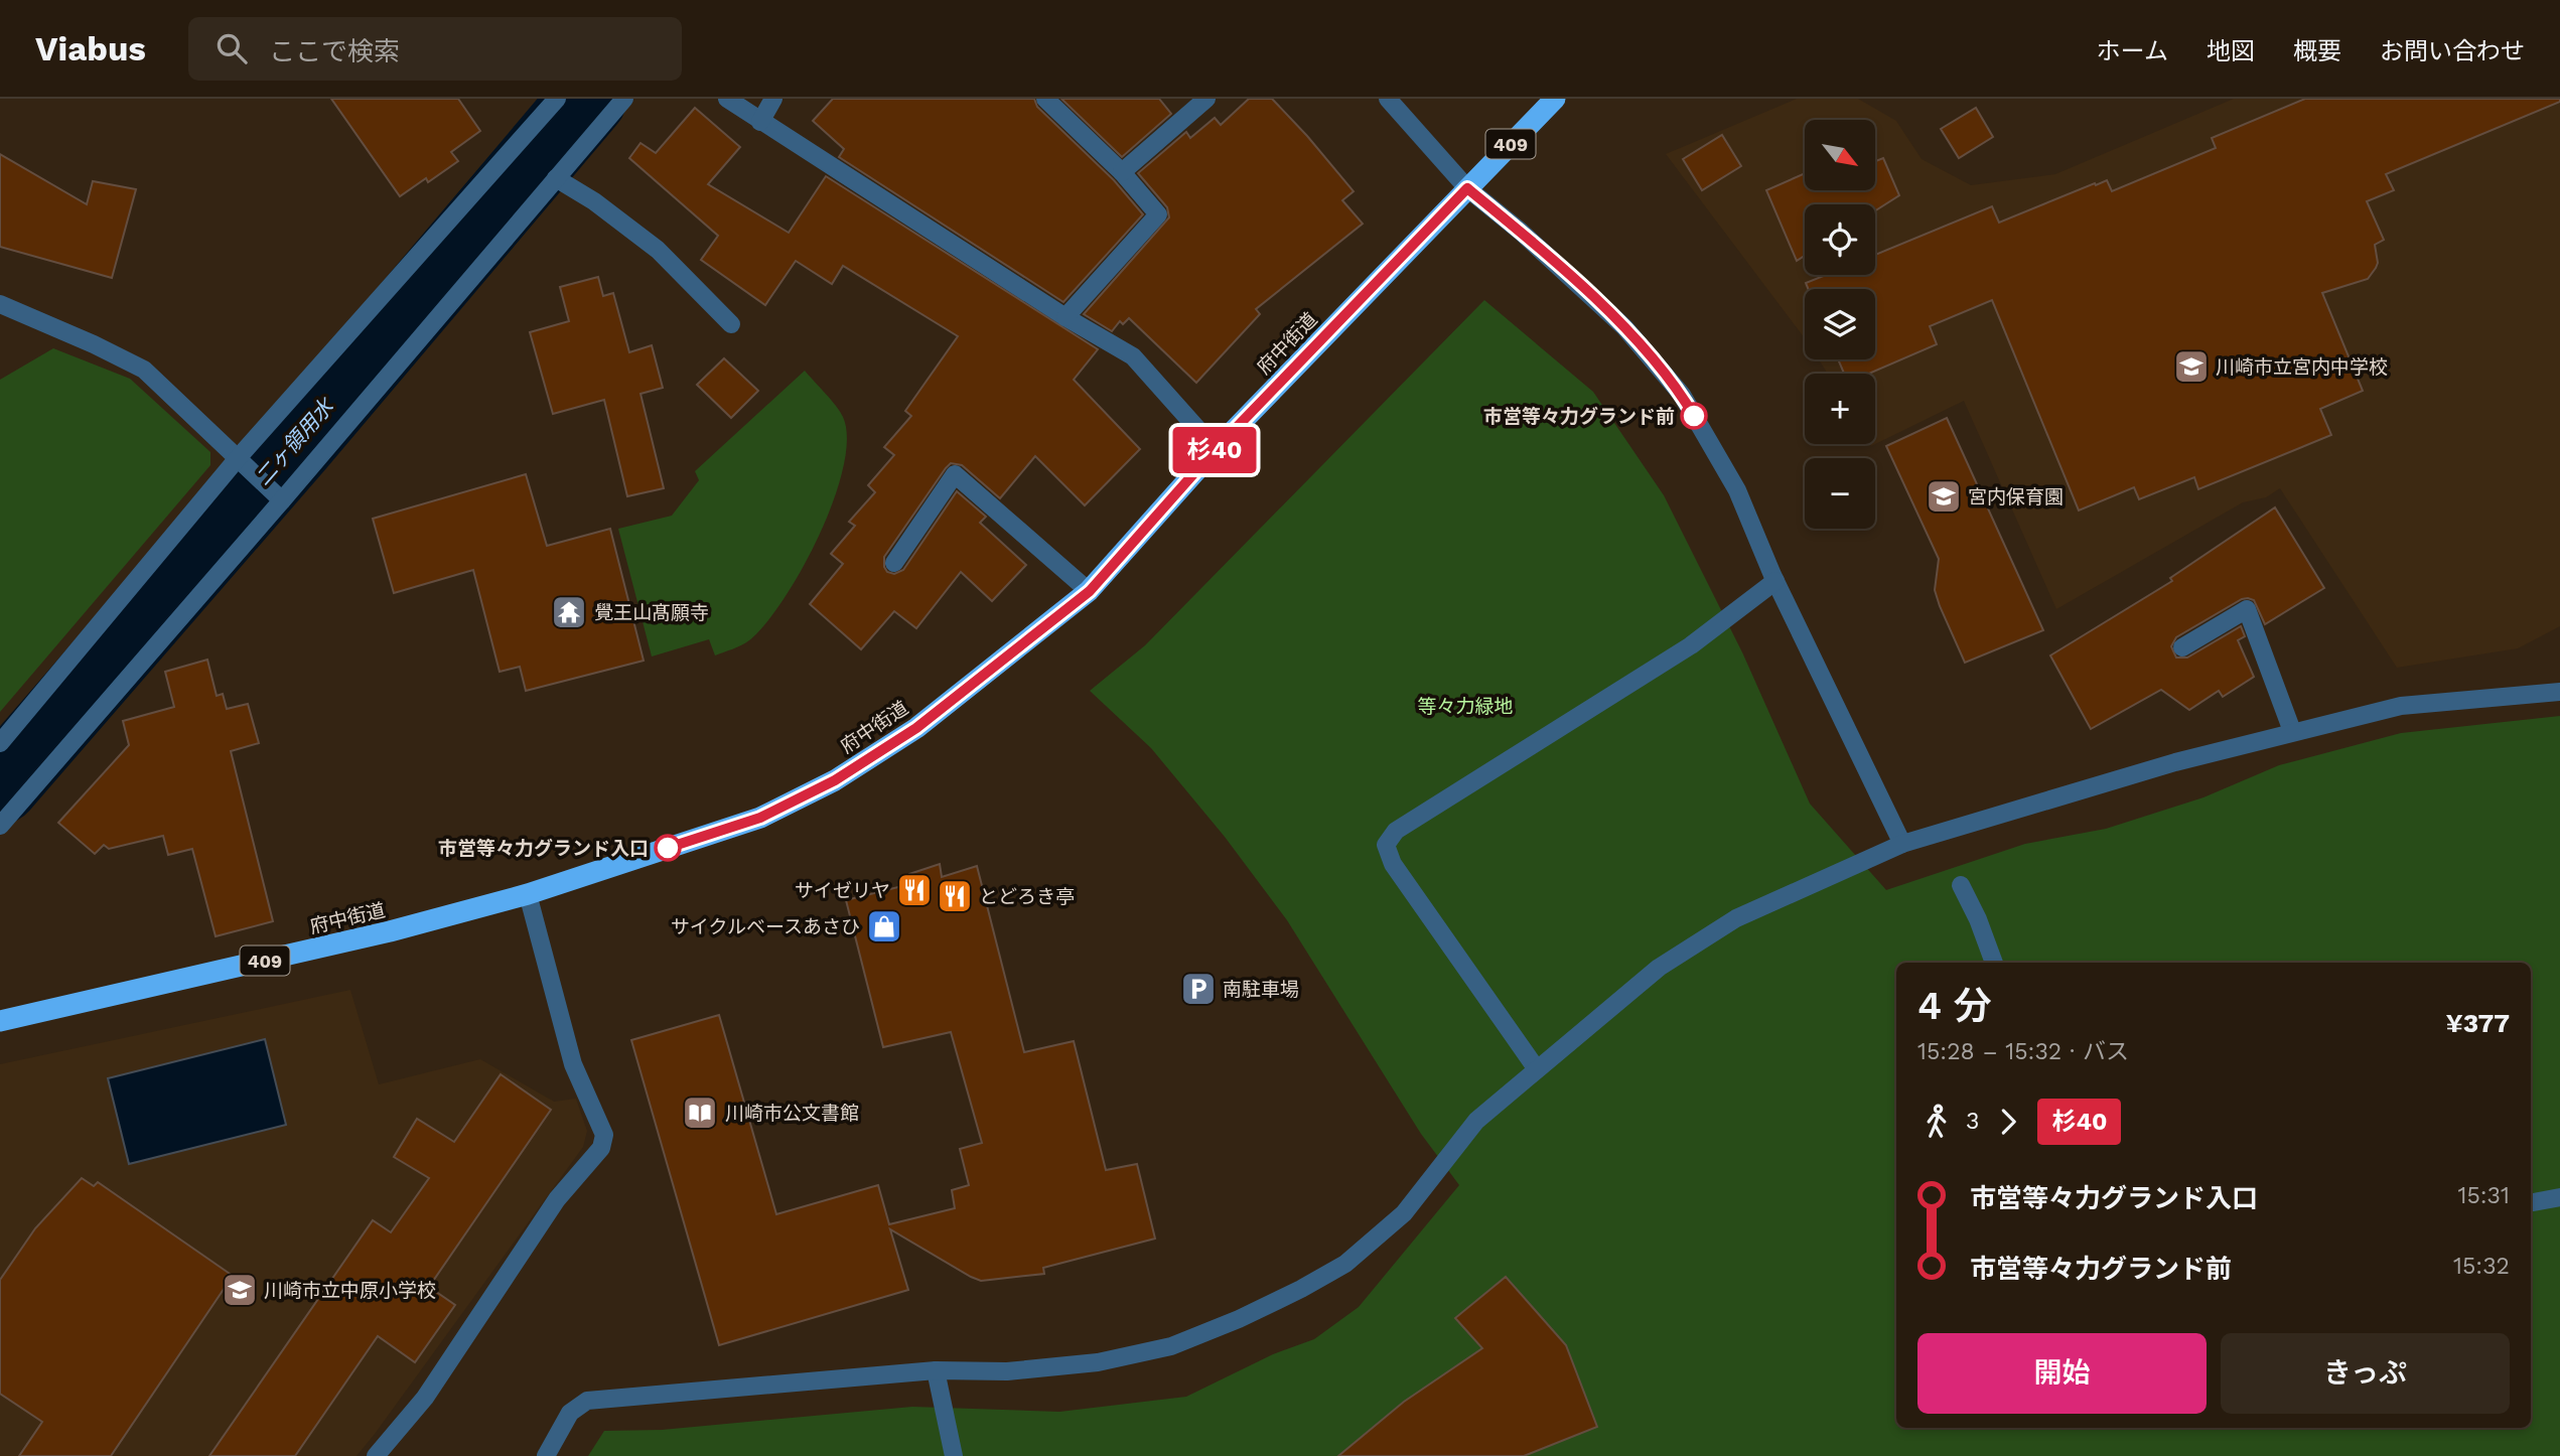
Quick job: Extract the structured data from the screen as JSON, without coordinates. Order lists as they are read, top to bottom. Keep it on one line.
{"streets":{"highway":["409","府中街道"]},"water":["二ヶ領用水"],"parks":["等々力緑地"],"places":{"school or university":["川崎市立宮内中学校","宮内保育園","川崎市立中原小学校"],"other":["市営等々力グランド前","市営等々力グランド入口"],"temple":["覺王山髙願寺"],"restaurant":["サイゼリヤ","とどろき亭"],"shop":["サイクルベースあさひ"],"parking":["南駐車場"],"library":["川崎市公文書館"]},"lines":["bus line 杉40"],"north":"bottom right","page":{"header":"Viabus","search":"ここで検索","nav":["ホーム","地図","概要","お問い合わせ"],"on_map":"杉40","map_buttons":["+","−"],"heading":["4 分","15:28 – 15:32 · バス","¥377"],"legs":["3","杉40"],"list":[{"name":"市営等々力グランド入口","value":"15:31"},{"name":"市営等々力グランド前","value":"15:32"}],"buttons":["開始","きっぷ"]}}
